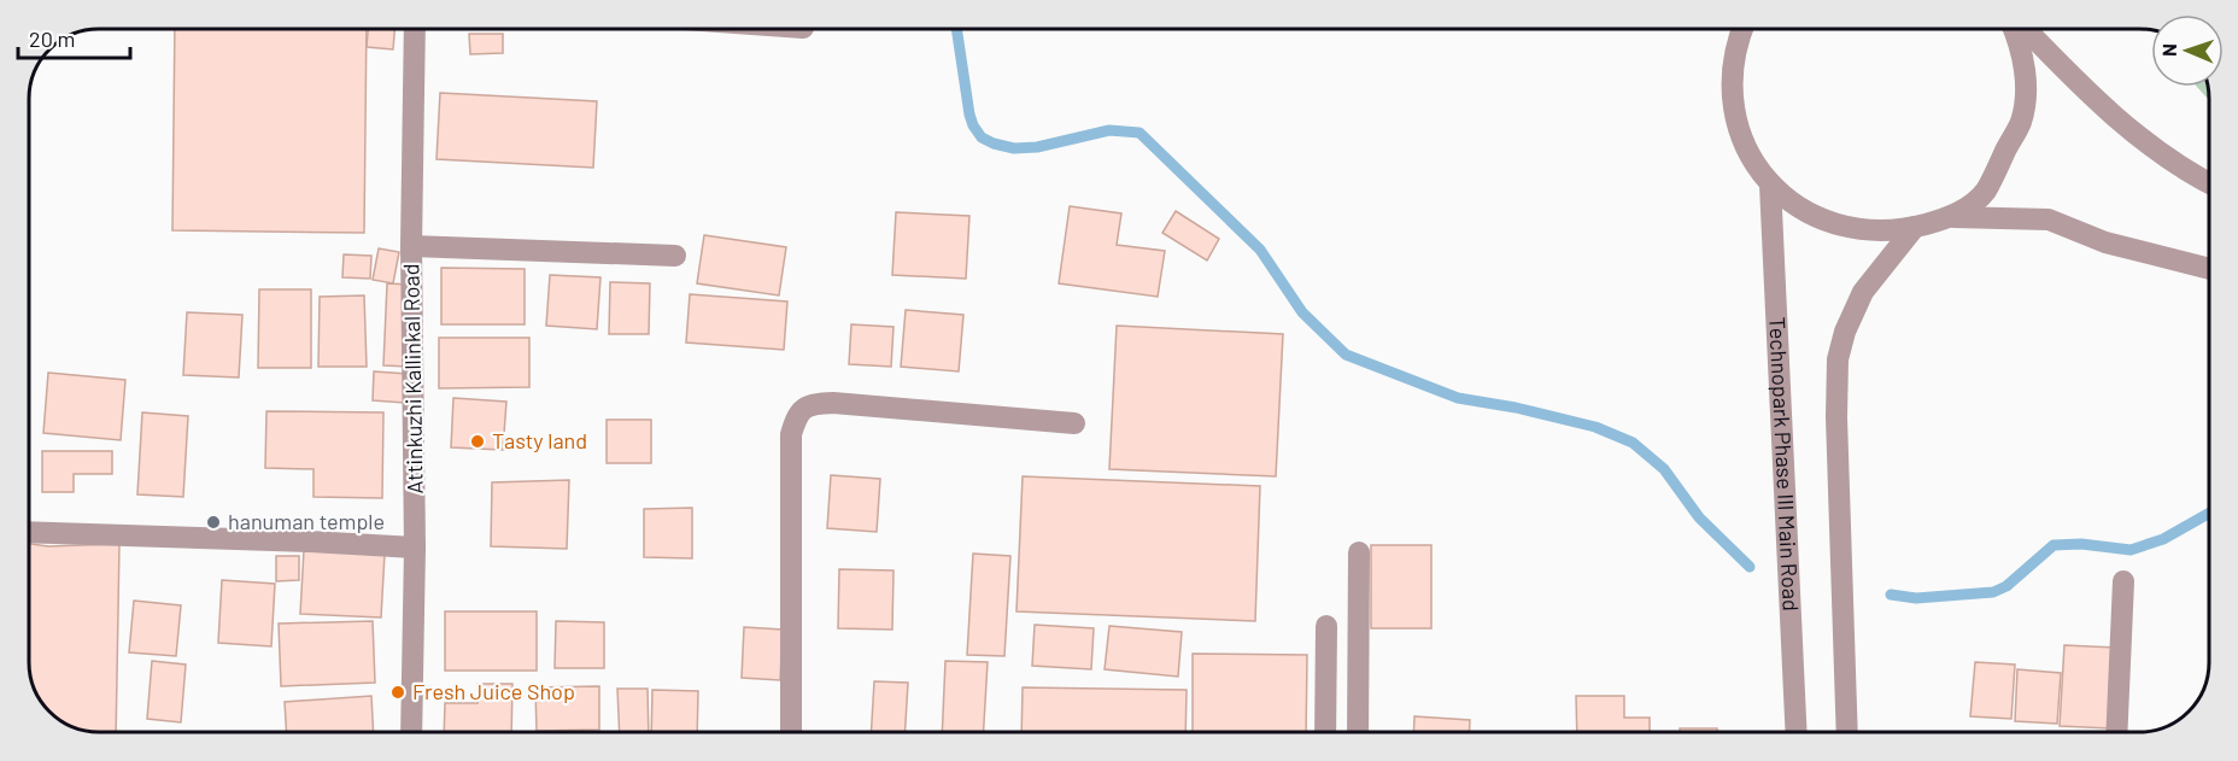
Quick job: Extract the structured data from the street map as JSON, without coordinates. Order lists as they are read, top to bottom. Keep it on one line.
{"streets":{"street":["Attinkuzhi Kallinkal Road","Technopark Phase III Main Road"]},"places":["Tasty land","hanuman temple","Fresh Juice Shop"],"scale_bar":"20 m","north":"left"}
